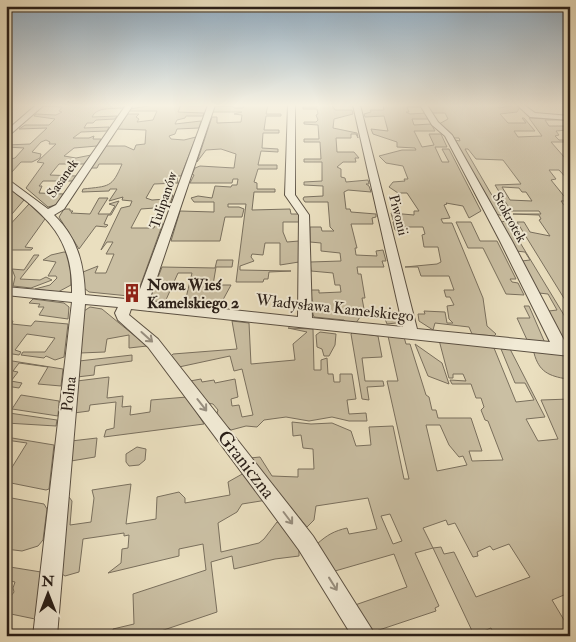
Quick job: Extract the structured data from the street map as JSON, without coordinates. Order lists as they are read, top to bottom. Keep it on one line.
{"streets":{"street":["Sasanek","Tulipanów","Piwonii","Stokrotek","Władysława Kamelskiego","Polna","Graniczna"]},"crossings":[["Sasanek","Polna"],["Tulipanów","Władysława Kamelskiego"],["Tulipanów","Graniczna"],["Piwonii","Władysława Kamelskiego"],["Stokrotek","Władysława Kamelskiego"],["Władysława Kamelskiego","Polna"],["Władysława Kamelskiego","Graniczna"]],"one_way":["Graniczna"],"places":{"building":["Nowa Wieś Kamelskiego 2"]},"north":"top"}
